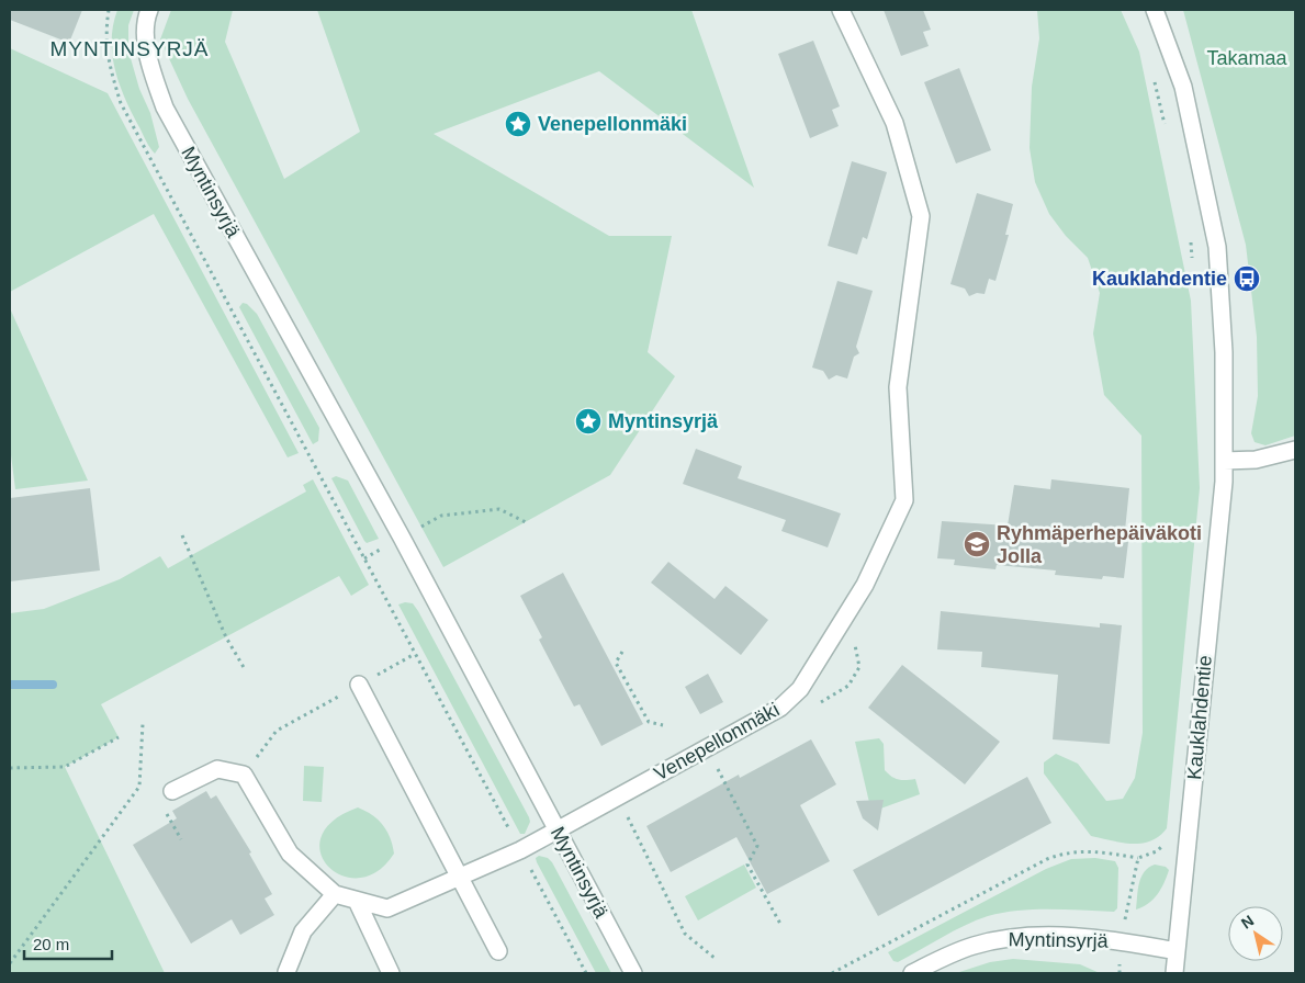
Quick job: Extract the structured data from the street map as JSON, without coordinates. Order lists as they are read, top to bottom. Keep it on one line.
{"streets":{"street":["Myntinsyrjä","Kauklahdentie","Venepellonmäki"]},"crossings":[["Myntinsyrjä","Kauklahdentie"],["Myntinsyrjä","Venepellonmäki"]],"districts":["MYNTINSYRJÄ"],"parks":["Takamaa"],"places":{"place":["Venepellonmäki","Myntinsyrjä"],"bus stop":["Kauklahdentie"],"school or university":["Ryhmäperhepäiväkoti Jolla"]},"scale_bar":"20 m","north":"top left"}
